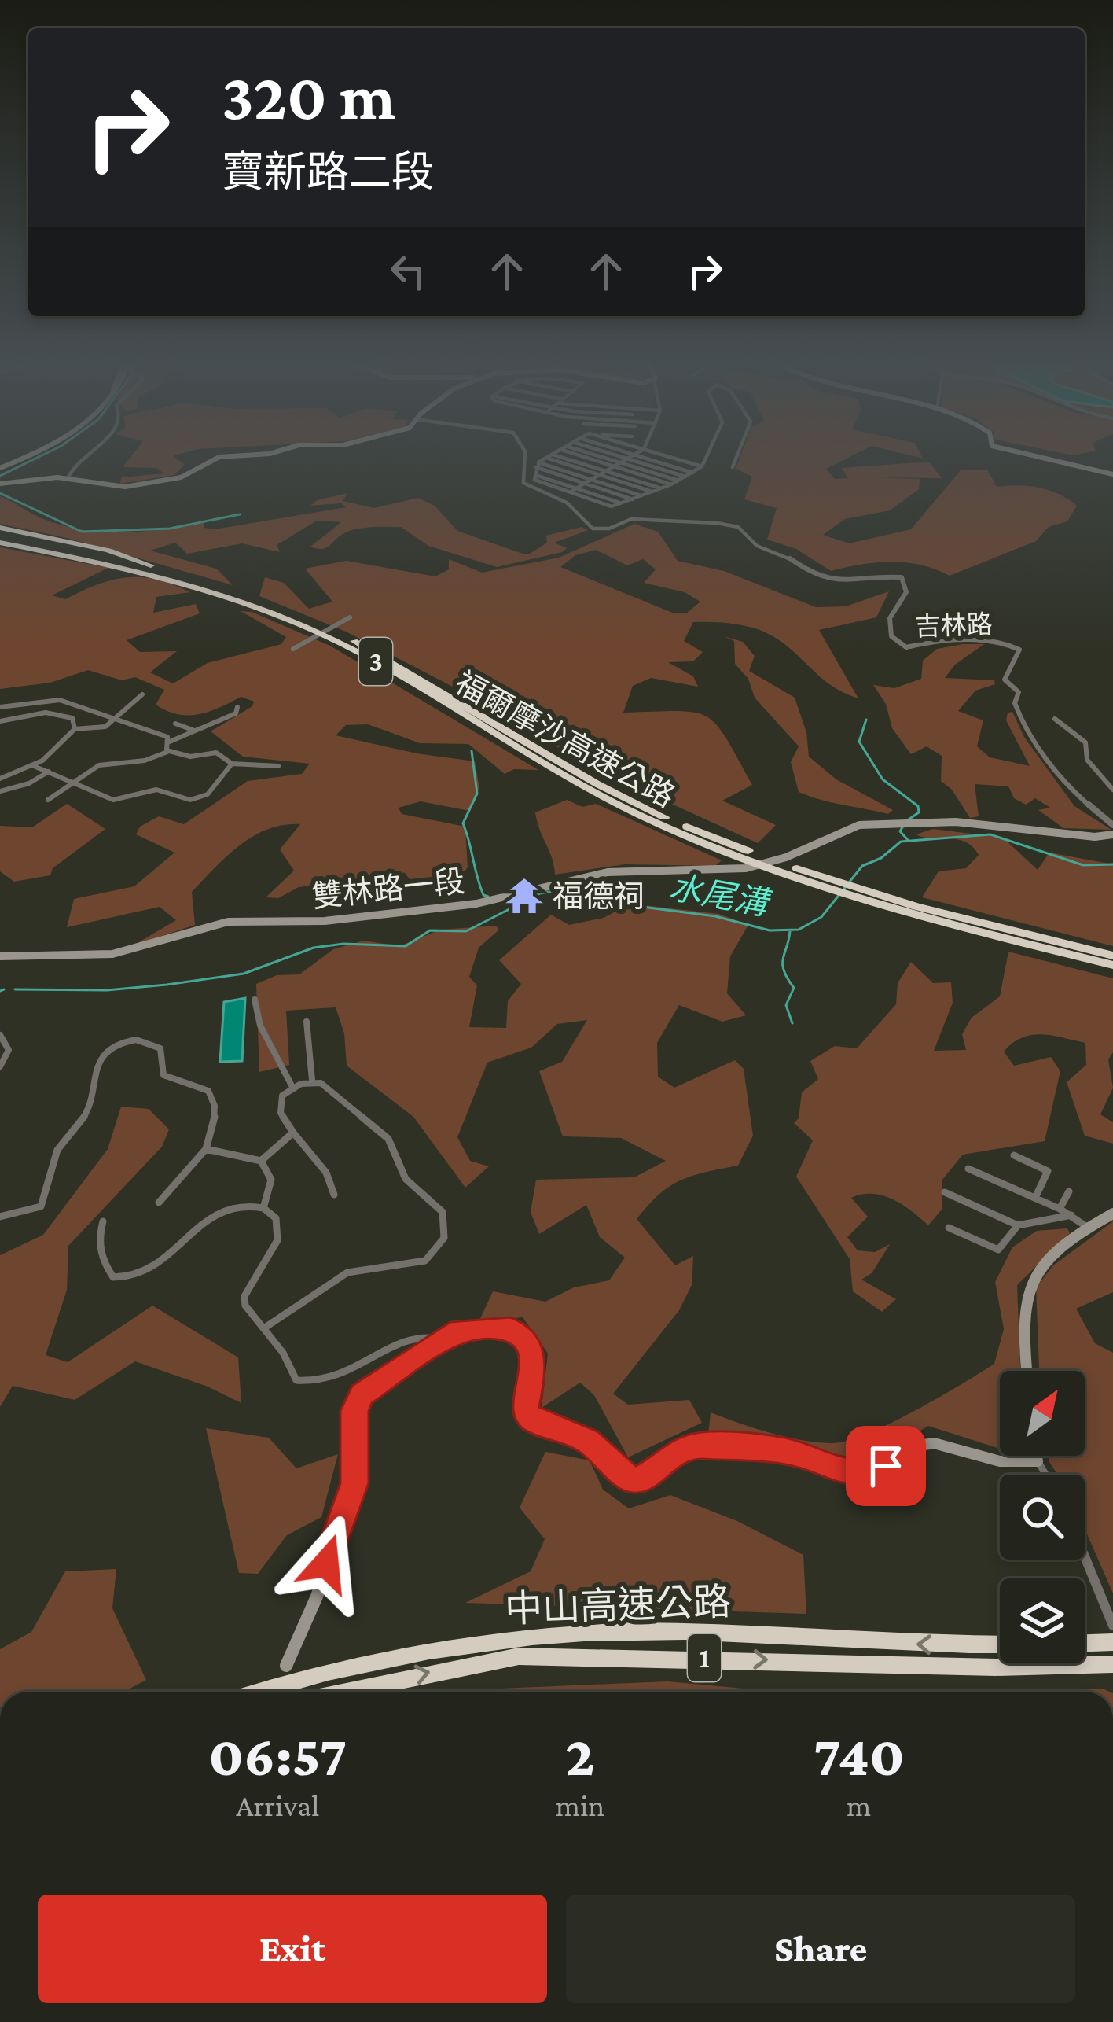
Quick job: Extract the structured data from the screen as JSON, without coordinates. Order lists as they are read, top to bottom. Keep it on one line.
{"streets":{"highway":["3","福爾摩沙高速公路","中山高速公路","1"],"street":["吉林路","雙林路一段"]},"water":["水尾溝"],"places":{"temple":["福德祠"]},"north":"top right","page":{"turn":["320 m","寶新路二段"],"eta":["06:57","Arrival","2","min","740","m"],"buttons":["Exit","Share"]}}
